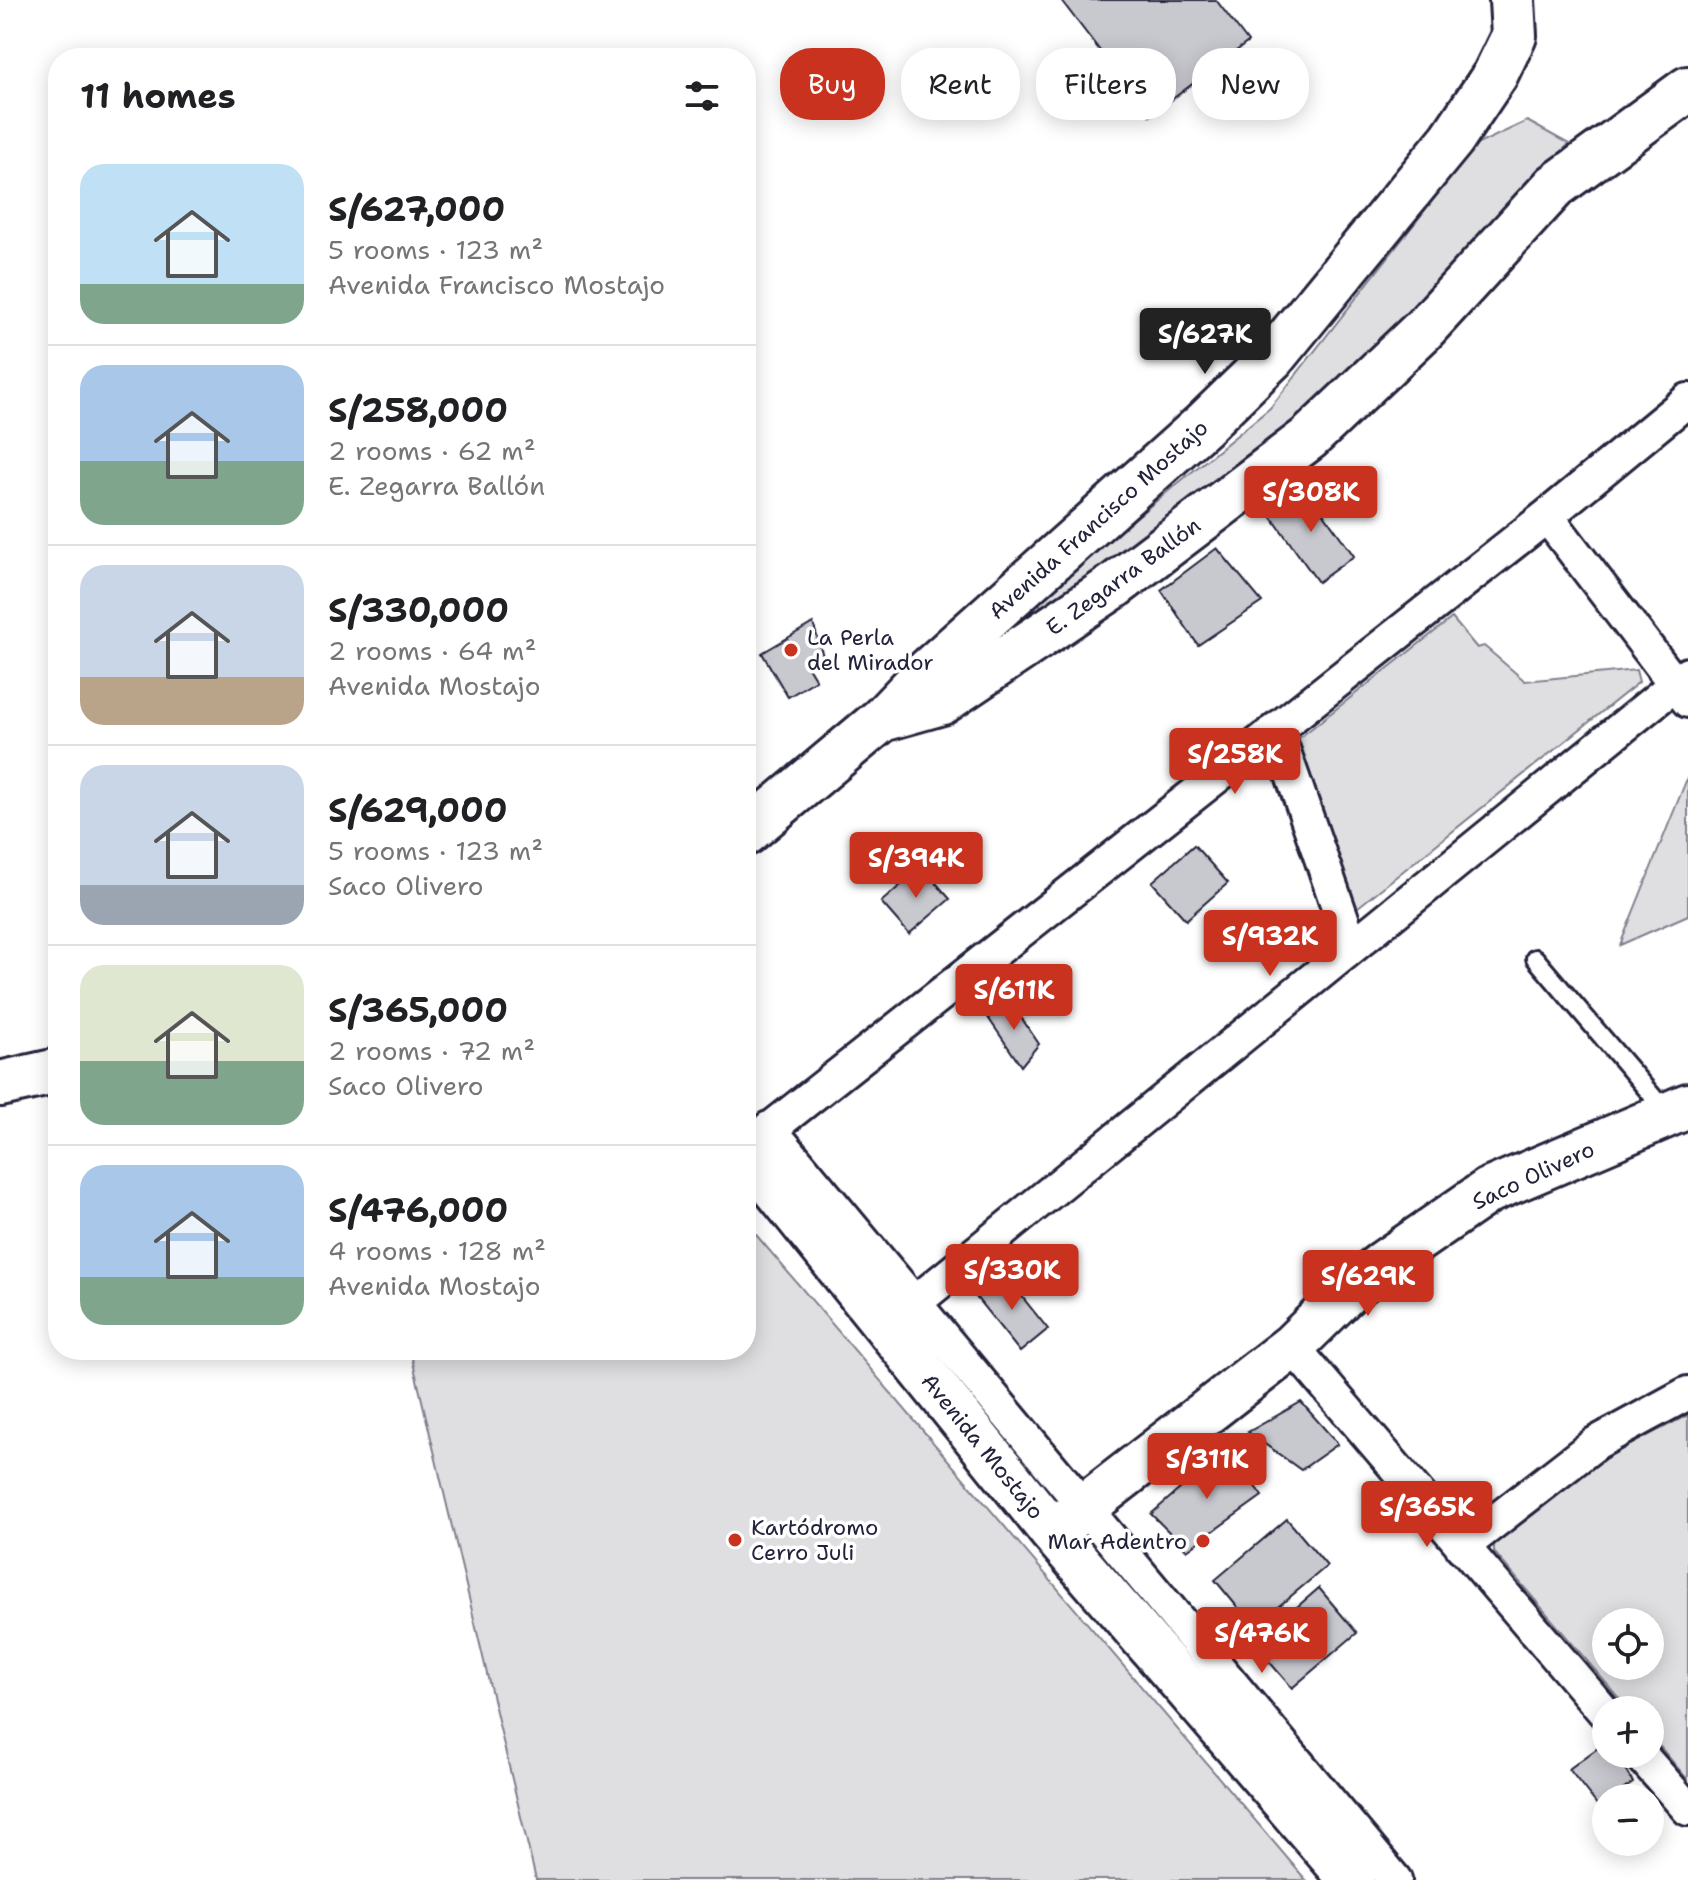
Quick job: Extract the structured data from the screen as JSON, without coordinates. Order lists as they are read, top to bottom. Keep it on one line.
{"streets":{"street":["Avenida Francisco Mostajo","E. Zegarra Ballón","Saco Olivero","Avenida Mostajo"]},"crossings":[["Avenida Francisco Mostajo","E. Zegarra Ballón"],["Saco Olivero","Avenida Mostajo"]],"places":["La Perla del Mirador","Kartódromo Cerro Juli","Mar Adentro"],"page":{"chip":["Buy","Rent","Filters","New"],"heading":"11 homes","list":[{"name":"S/627,000","note":"5 rooms · 123 m² · Avenida Francisco Mostajo"},{"name":"S/258,000","note":"2 rooms · 62 m² · E. Zegarra Ballón"},{"name":"S/330,000","note":"2 rooms · 64 m² · Avenida Mostajo"},{"name":"S/629,000","note":"5 rooms · 123 m² · Saco Olivero"},{"name":"S/365,000","note":"2 rooms · 72 m² · Saco Olivero"},{"name":"S/476,000","note":"4 rooms · 128 m² · Avenida Mostajo"}],"price":["S/627K","S/308K","S/258K","S/394K","S/932K","S/611K","S/330K","S/629K","S/311K","S/365K","S/476K"],"map_buttons":["+","−"]}}
